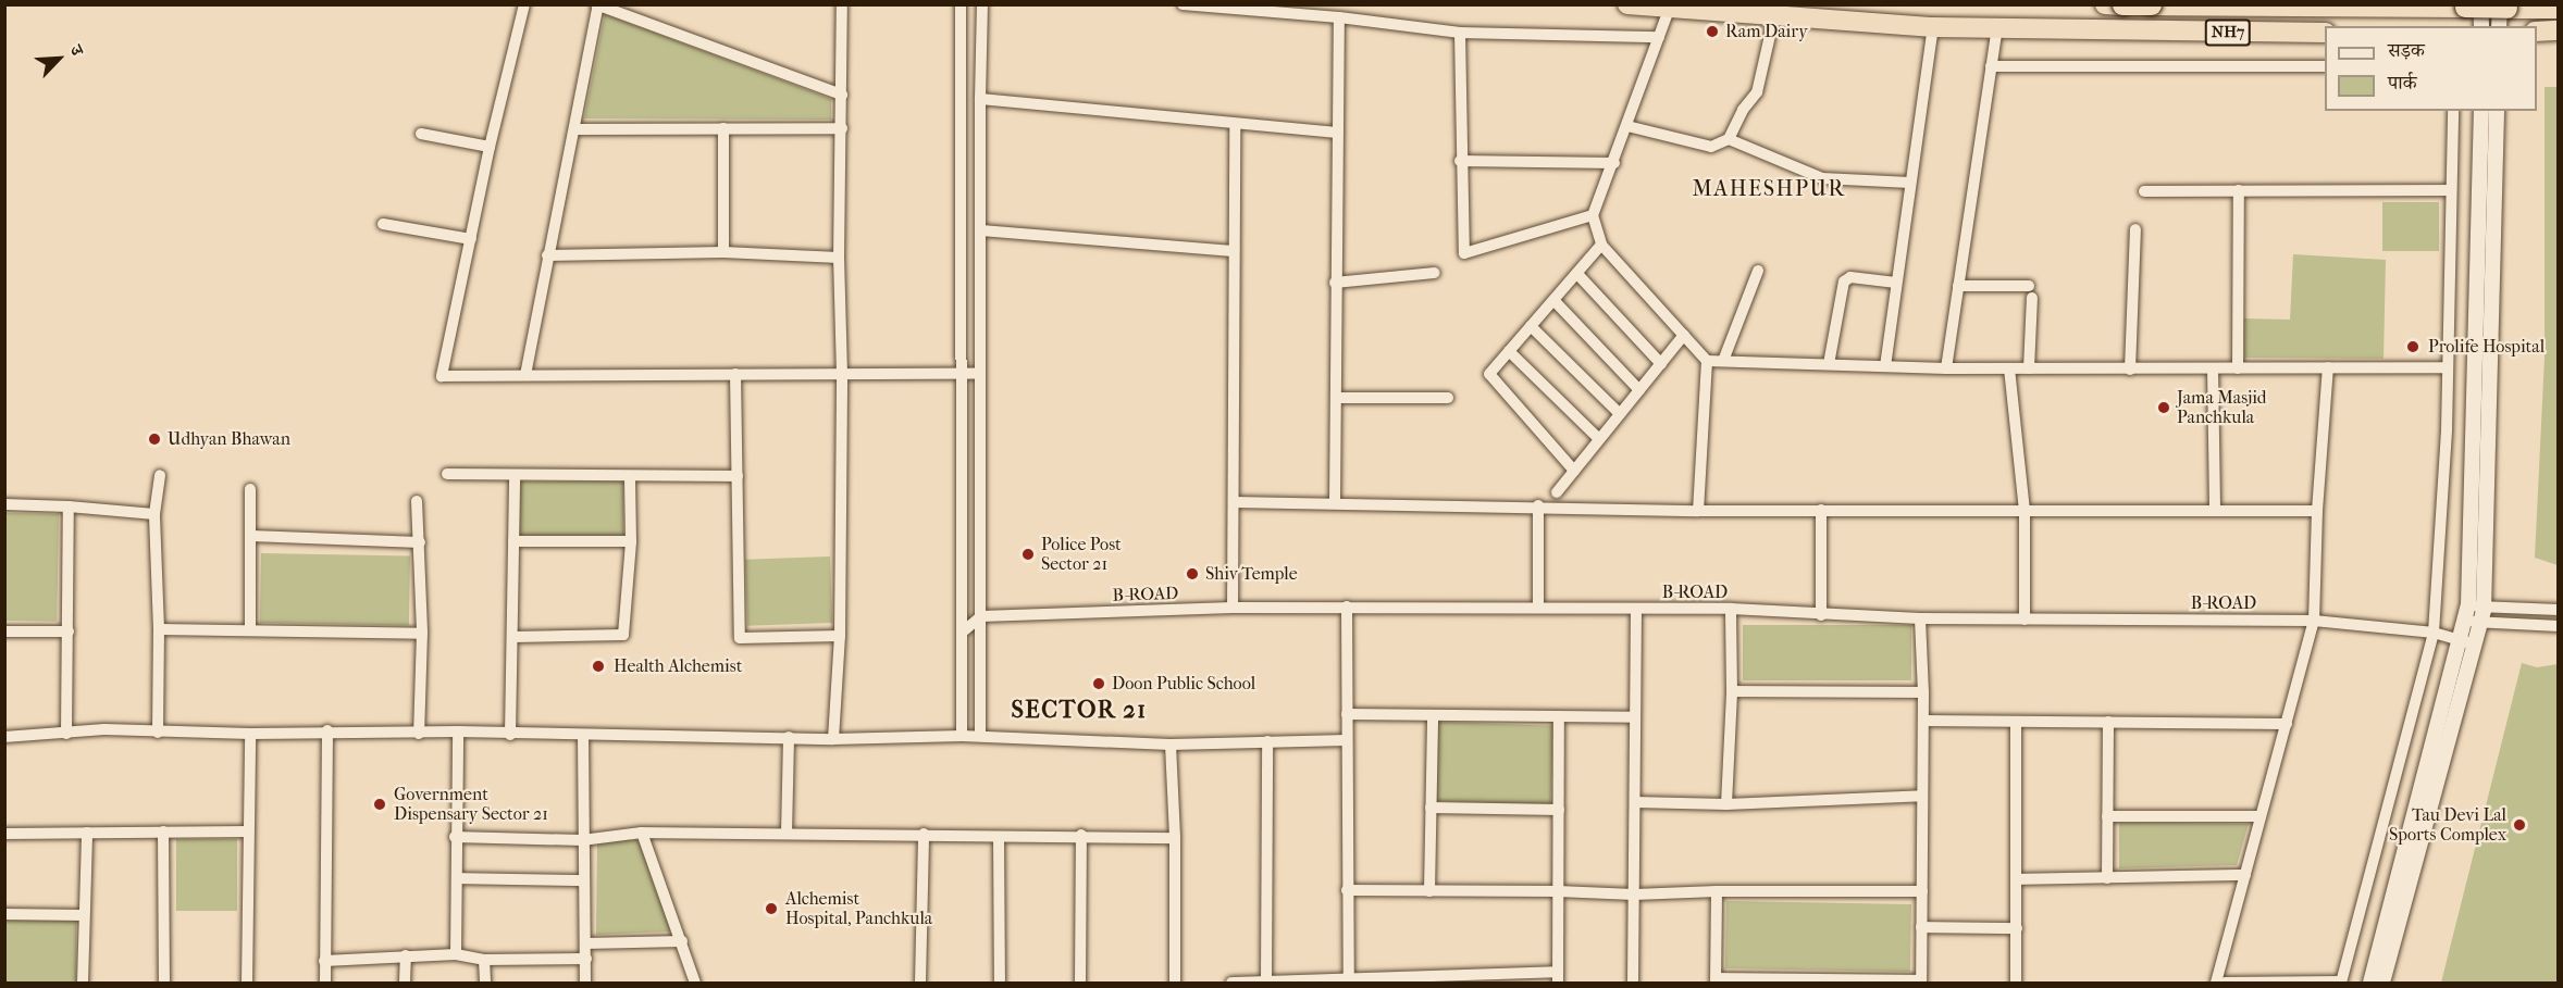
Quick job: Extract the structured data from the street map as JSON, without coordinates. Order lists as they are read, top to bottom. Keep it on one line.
{"streets":{"highway":["NH7"],"street":["B-ROAD"]},"districts":["MAHESHPUR","SECTOR 21"],"places":["Ram Dairy","Prolife Hospital","Jama Masjid Panchkula","Udhyan Bhawan","Police Post Sector 21","Shiv Temple","Health Alchemist","Doon Public School","Government Dispensary Sector 21","Tau Devi Lal Sports Complex","Alchemist Hospital, Panchkula"],"legend":["सड़क","पार्क"],"north":"top right"}
